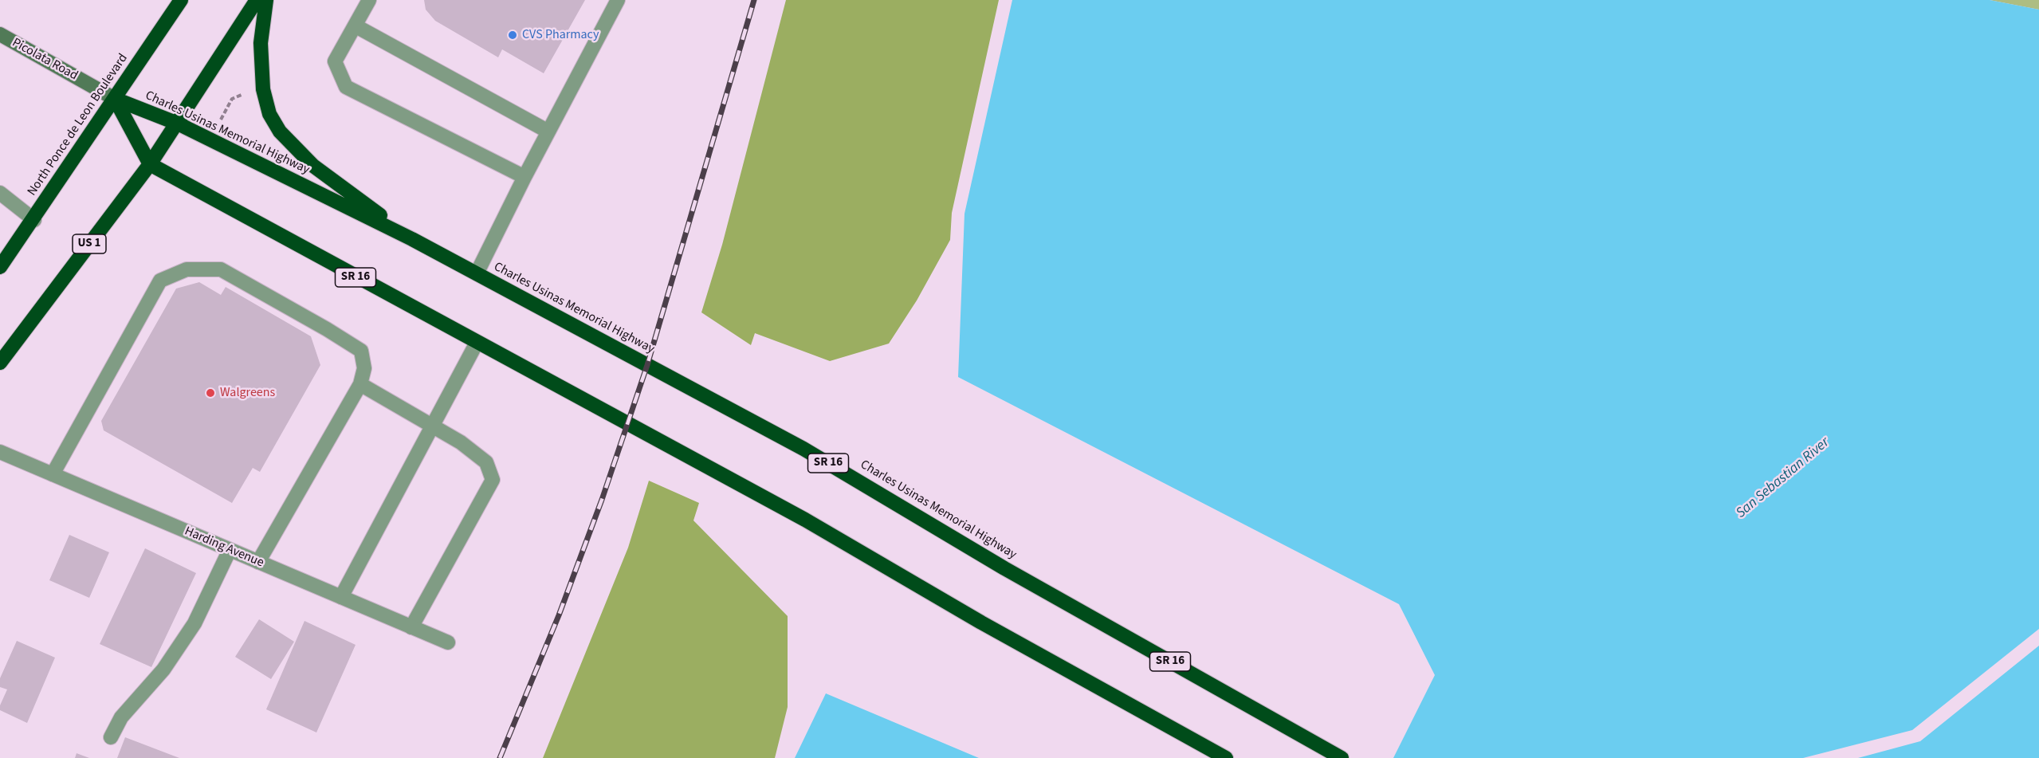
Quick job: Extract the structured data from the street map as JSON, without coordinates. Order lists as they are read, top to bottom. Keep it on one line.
{"streets":{"highway":["North Ponce de Leon Boulevard","Charles Usinas Memorial Highway","US 1","SR 16"],"main road":["Picolata Road"],"street":["Harding Avenue"]},"crossings":[["Picolata Road","North Ponce de Leon Boulevard"],["Picolata Road","Charles Usinas Memorial Highway"],["North Ponce de Leon Boulevard","Charles Usinas Memorial Highway"],["Charles Usinas Memorial Highway","US 1"],["US 1","SR 16"]],"water":["San Sebastian River"],"places":["CVS Pharmacy","Walgreens"]}
